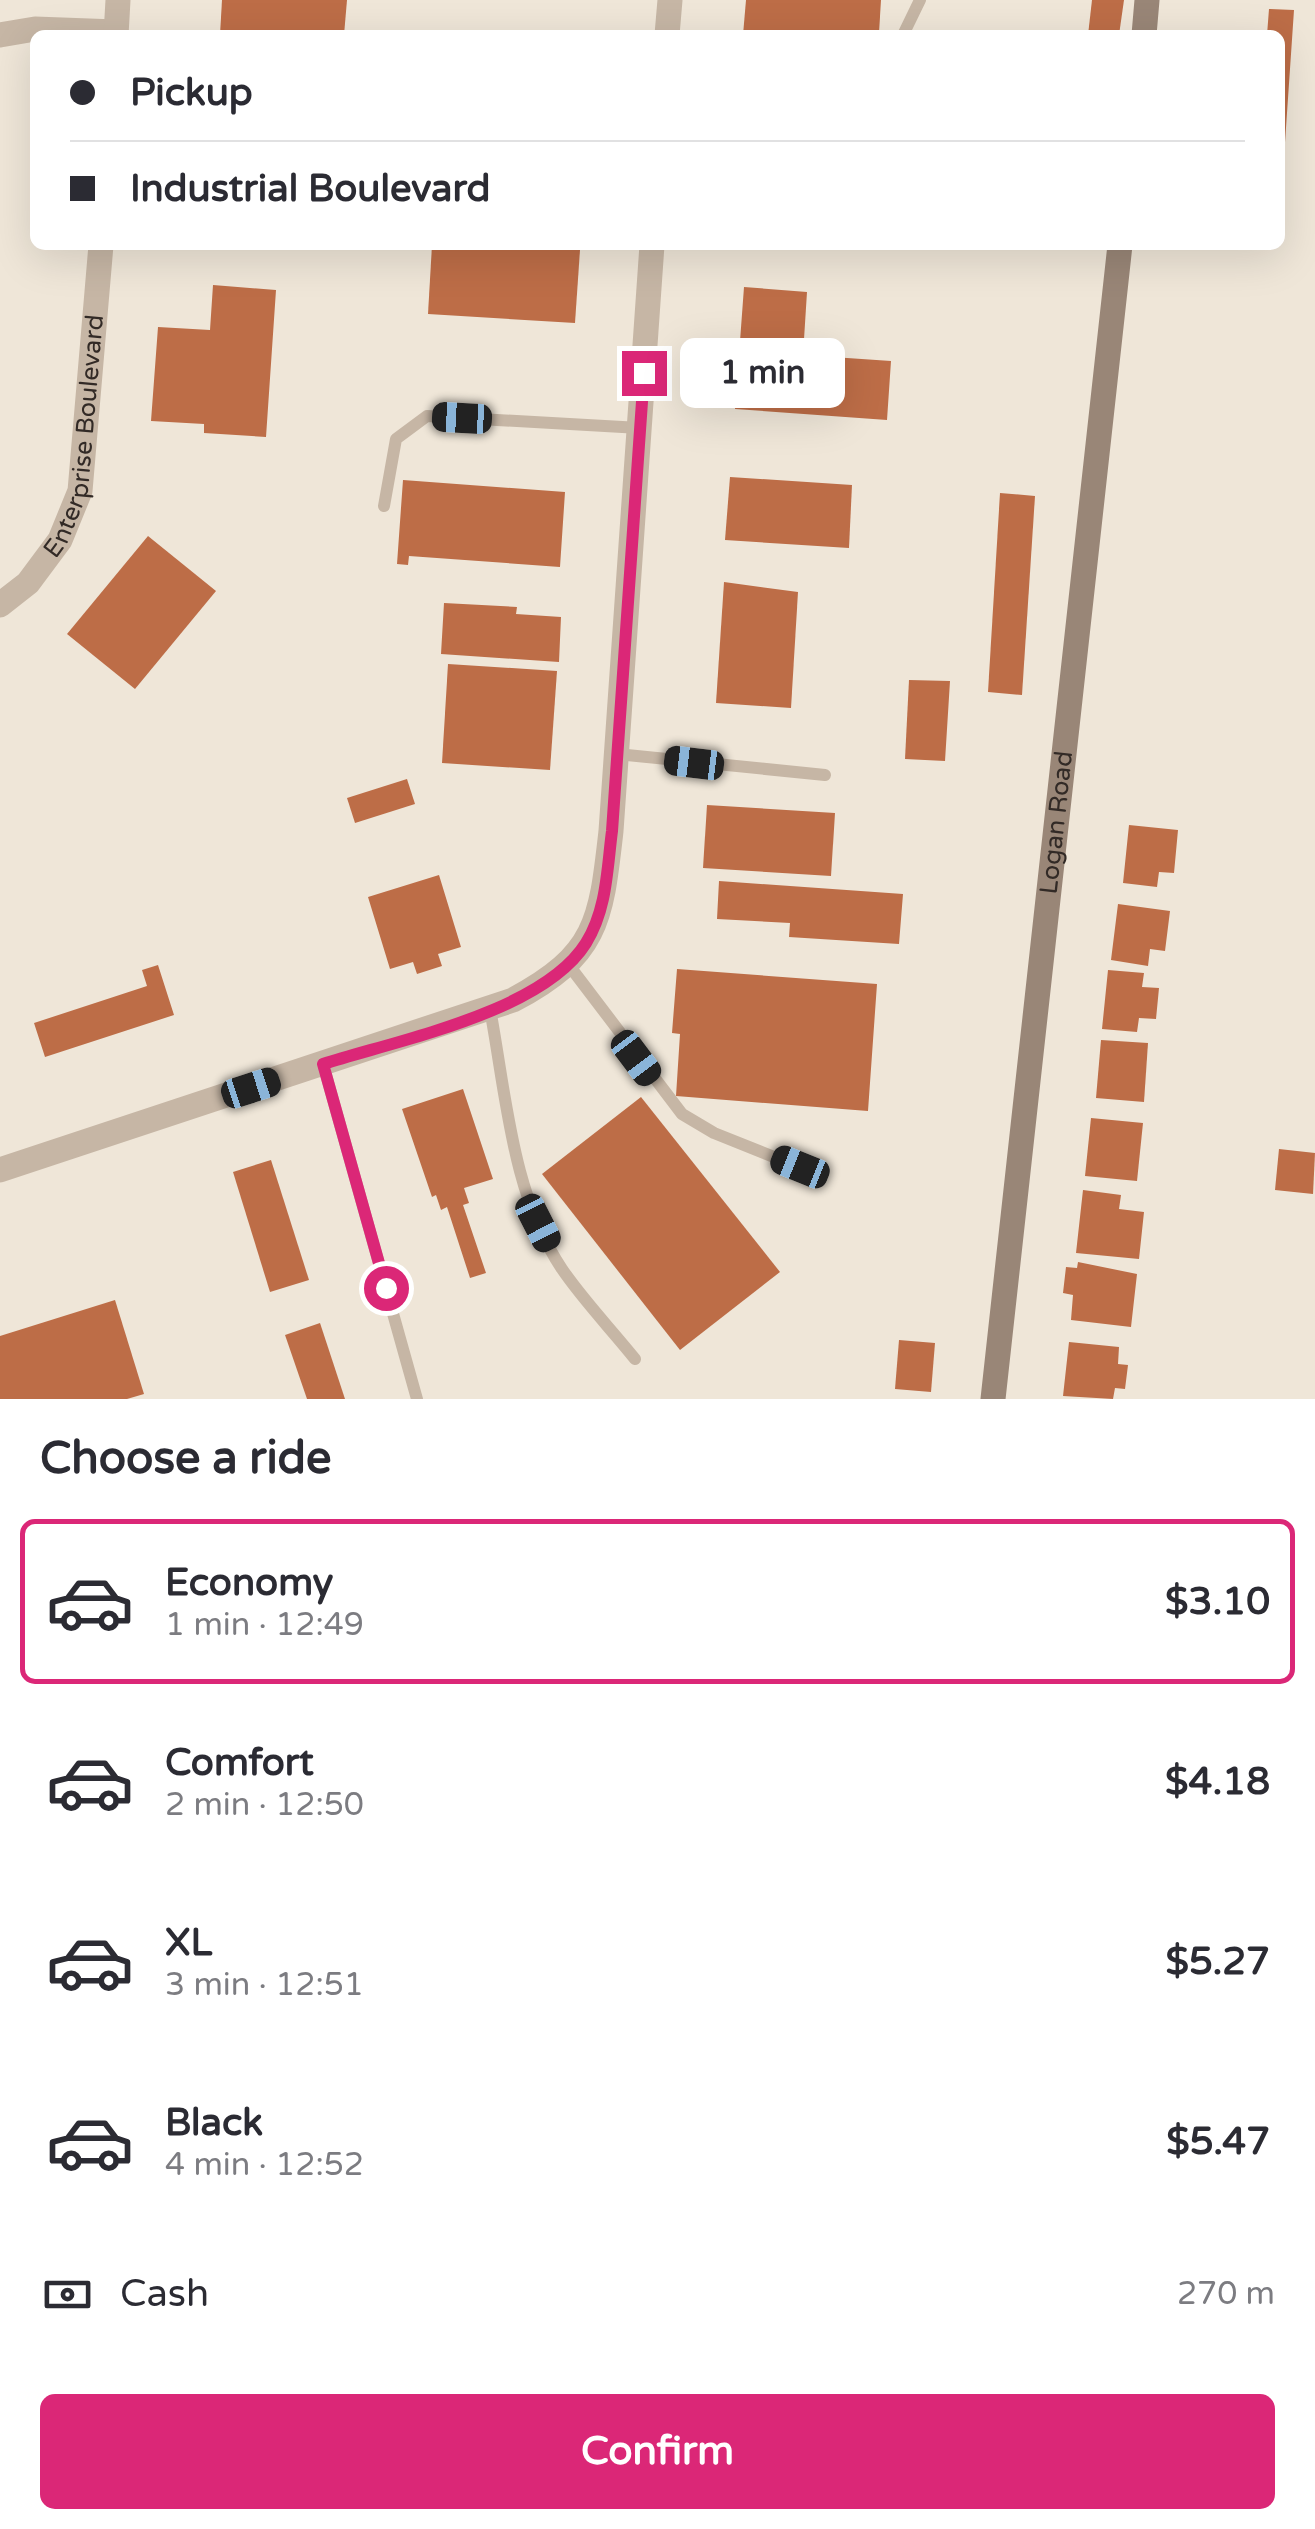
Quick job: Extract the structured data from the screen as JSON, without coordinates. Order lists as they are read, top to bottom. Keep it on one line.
{"streets":{"street":["Enterprise Boulevard","Logan Road"]},"page":{"banner":["Pickup","Industrial Boulevard"],"bubble":"1 min","heading":"Choose a ride","list":[{"name":"Economy","note":"1 min · 12:49","value":"$3.10"},{"name":"Comfort","note":"2 min · 12:50","value":"$4.18"},{"name":"XL","note":"3 min · 12:51","value":"$5.27"},{"name":"Black","note":"4 min · 12:52","value":"$5.47"}],"pay":["Cash","270 m"],"buttons":"Confirm"}}
